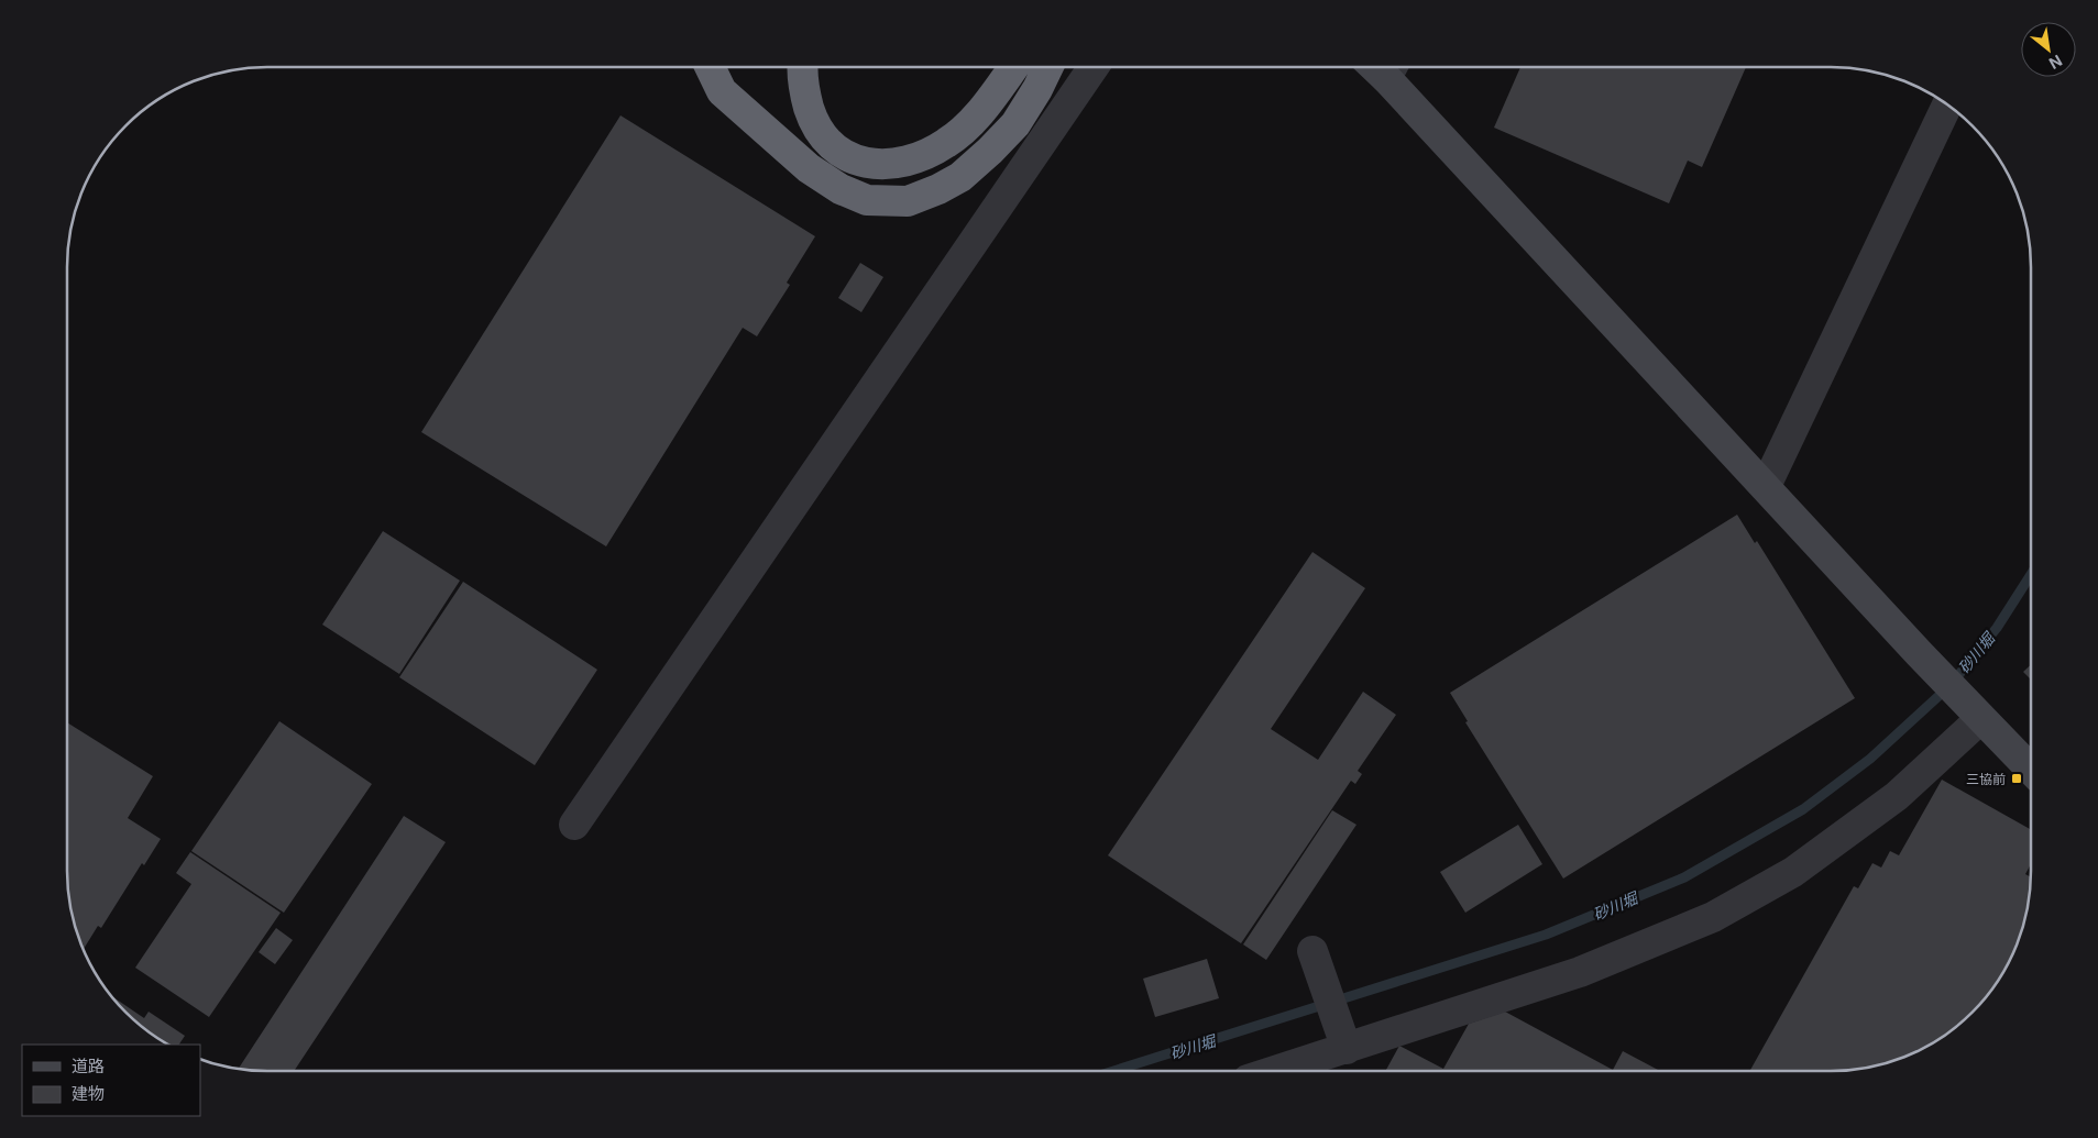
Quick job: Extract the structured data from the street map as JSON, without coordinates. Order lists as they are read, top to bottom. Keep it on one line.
{"water":["砂川堀"],"places":{"transit":["三協前"]},"legend":["道路","建物"],"north":"bottom right"}
